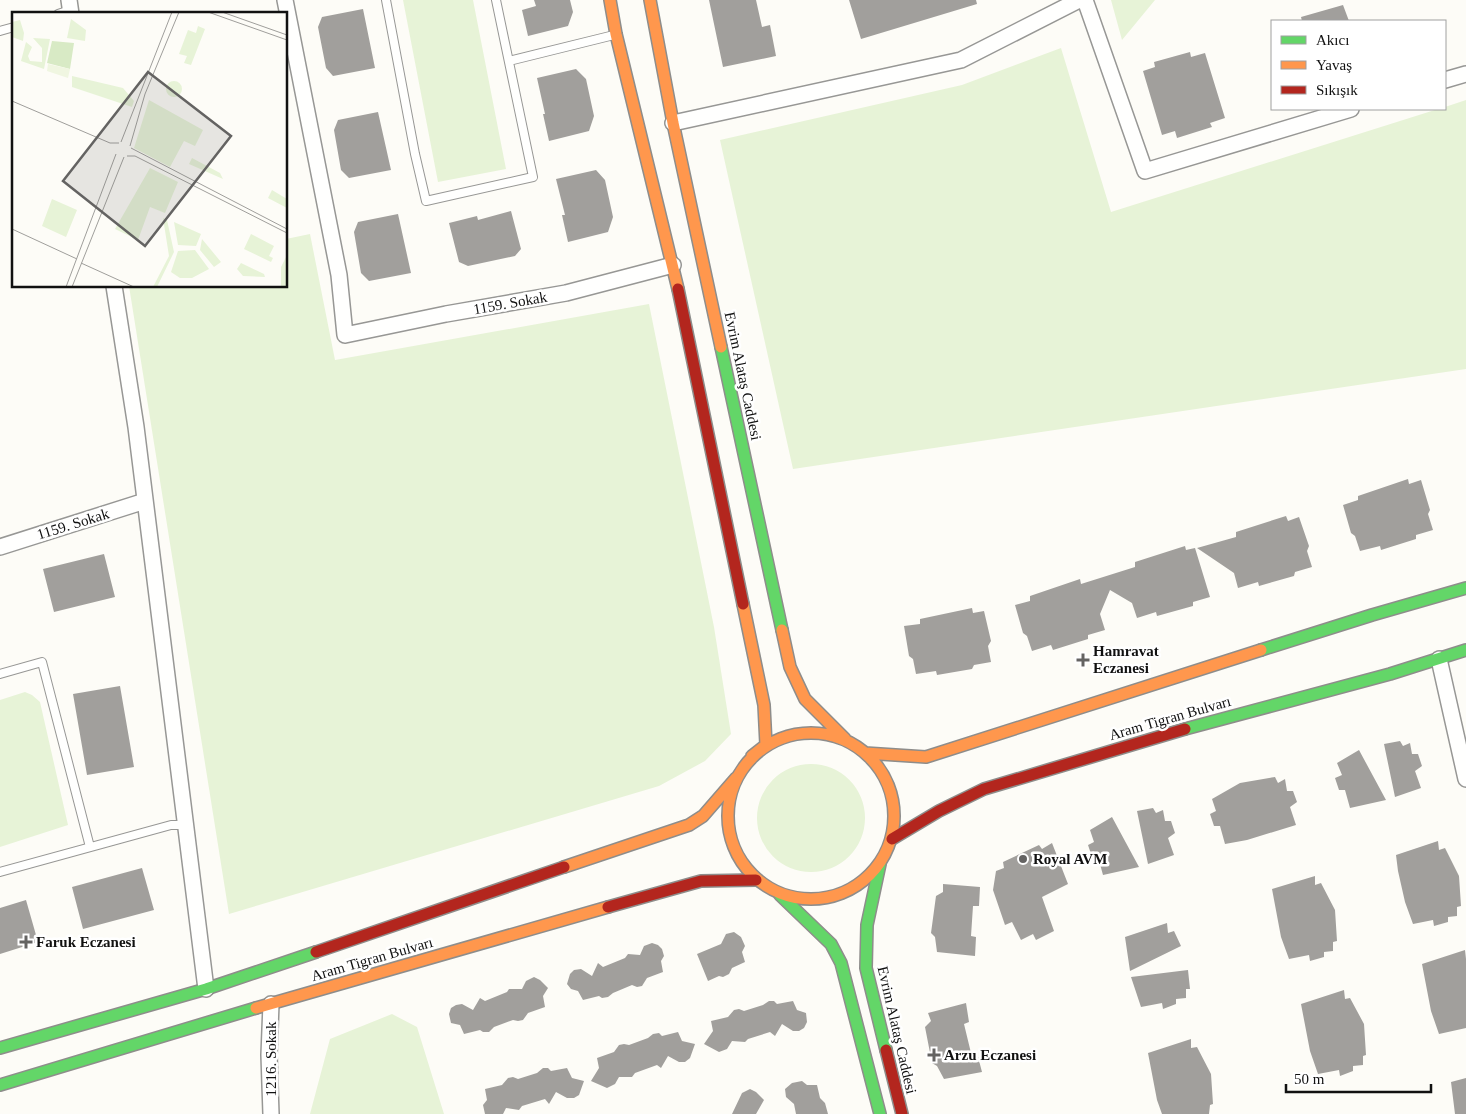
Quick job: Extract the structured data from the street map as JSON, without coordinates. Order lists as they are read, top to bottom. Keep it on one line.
{"streets":{"main road":["Evrim Alataş Caddesi","Aram Tigran Bulvarı"],"street":["1159. Sokak","1216. Sokak"]},"crossings":[["Evrim Alataş Caddesi","Aram Tigran Bulvarı"],["Aram Tigran Bulvarı","1216. Sokak"]],"places":{"health":["Hamravat Eczanesi","Faruk Eczanesi","Arzu Eczanesi"],"other":["Royal AVM"]},"legend":["Akıcı","Yavaş","Sıkışık"],"scale_bar":"50 m"}
